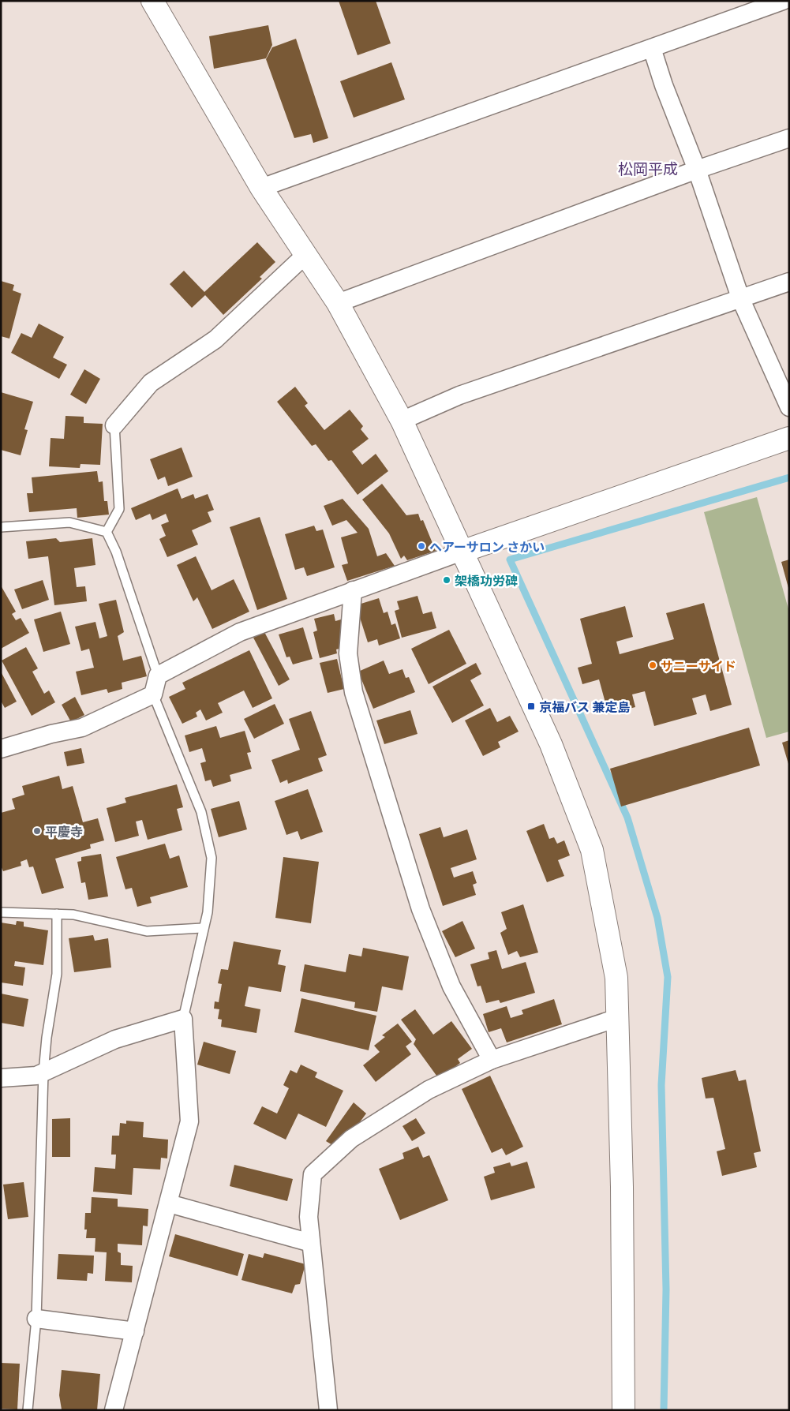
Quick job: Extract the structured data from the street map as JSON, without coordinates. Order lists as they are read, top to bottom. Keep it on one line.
{"districts":["松岡平成"],"places":{"other":["ヘアーサロン さかい","架橋功労碑","サニーサイド","平慶寺"],"transit":["京福バス 兼定島"]}}
